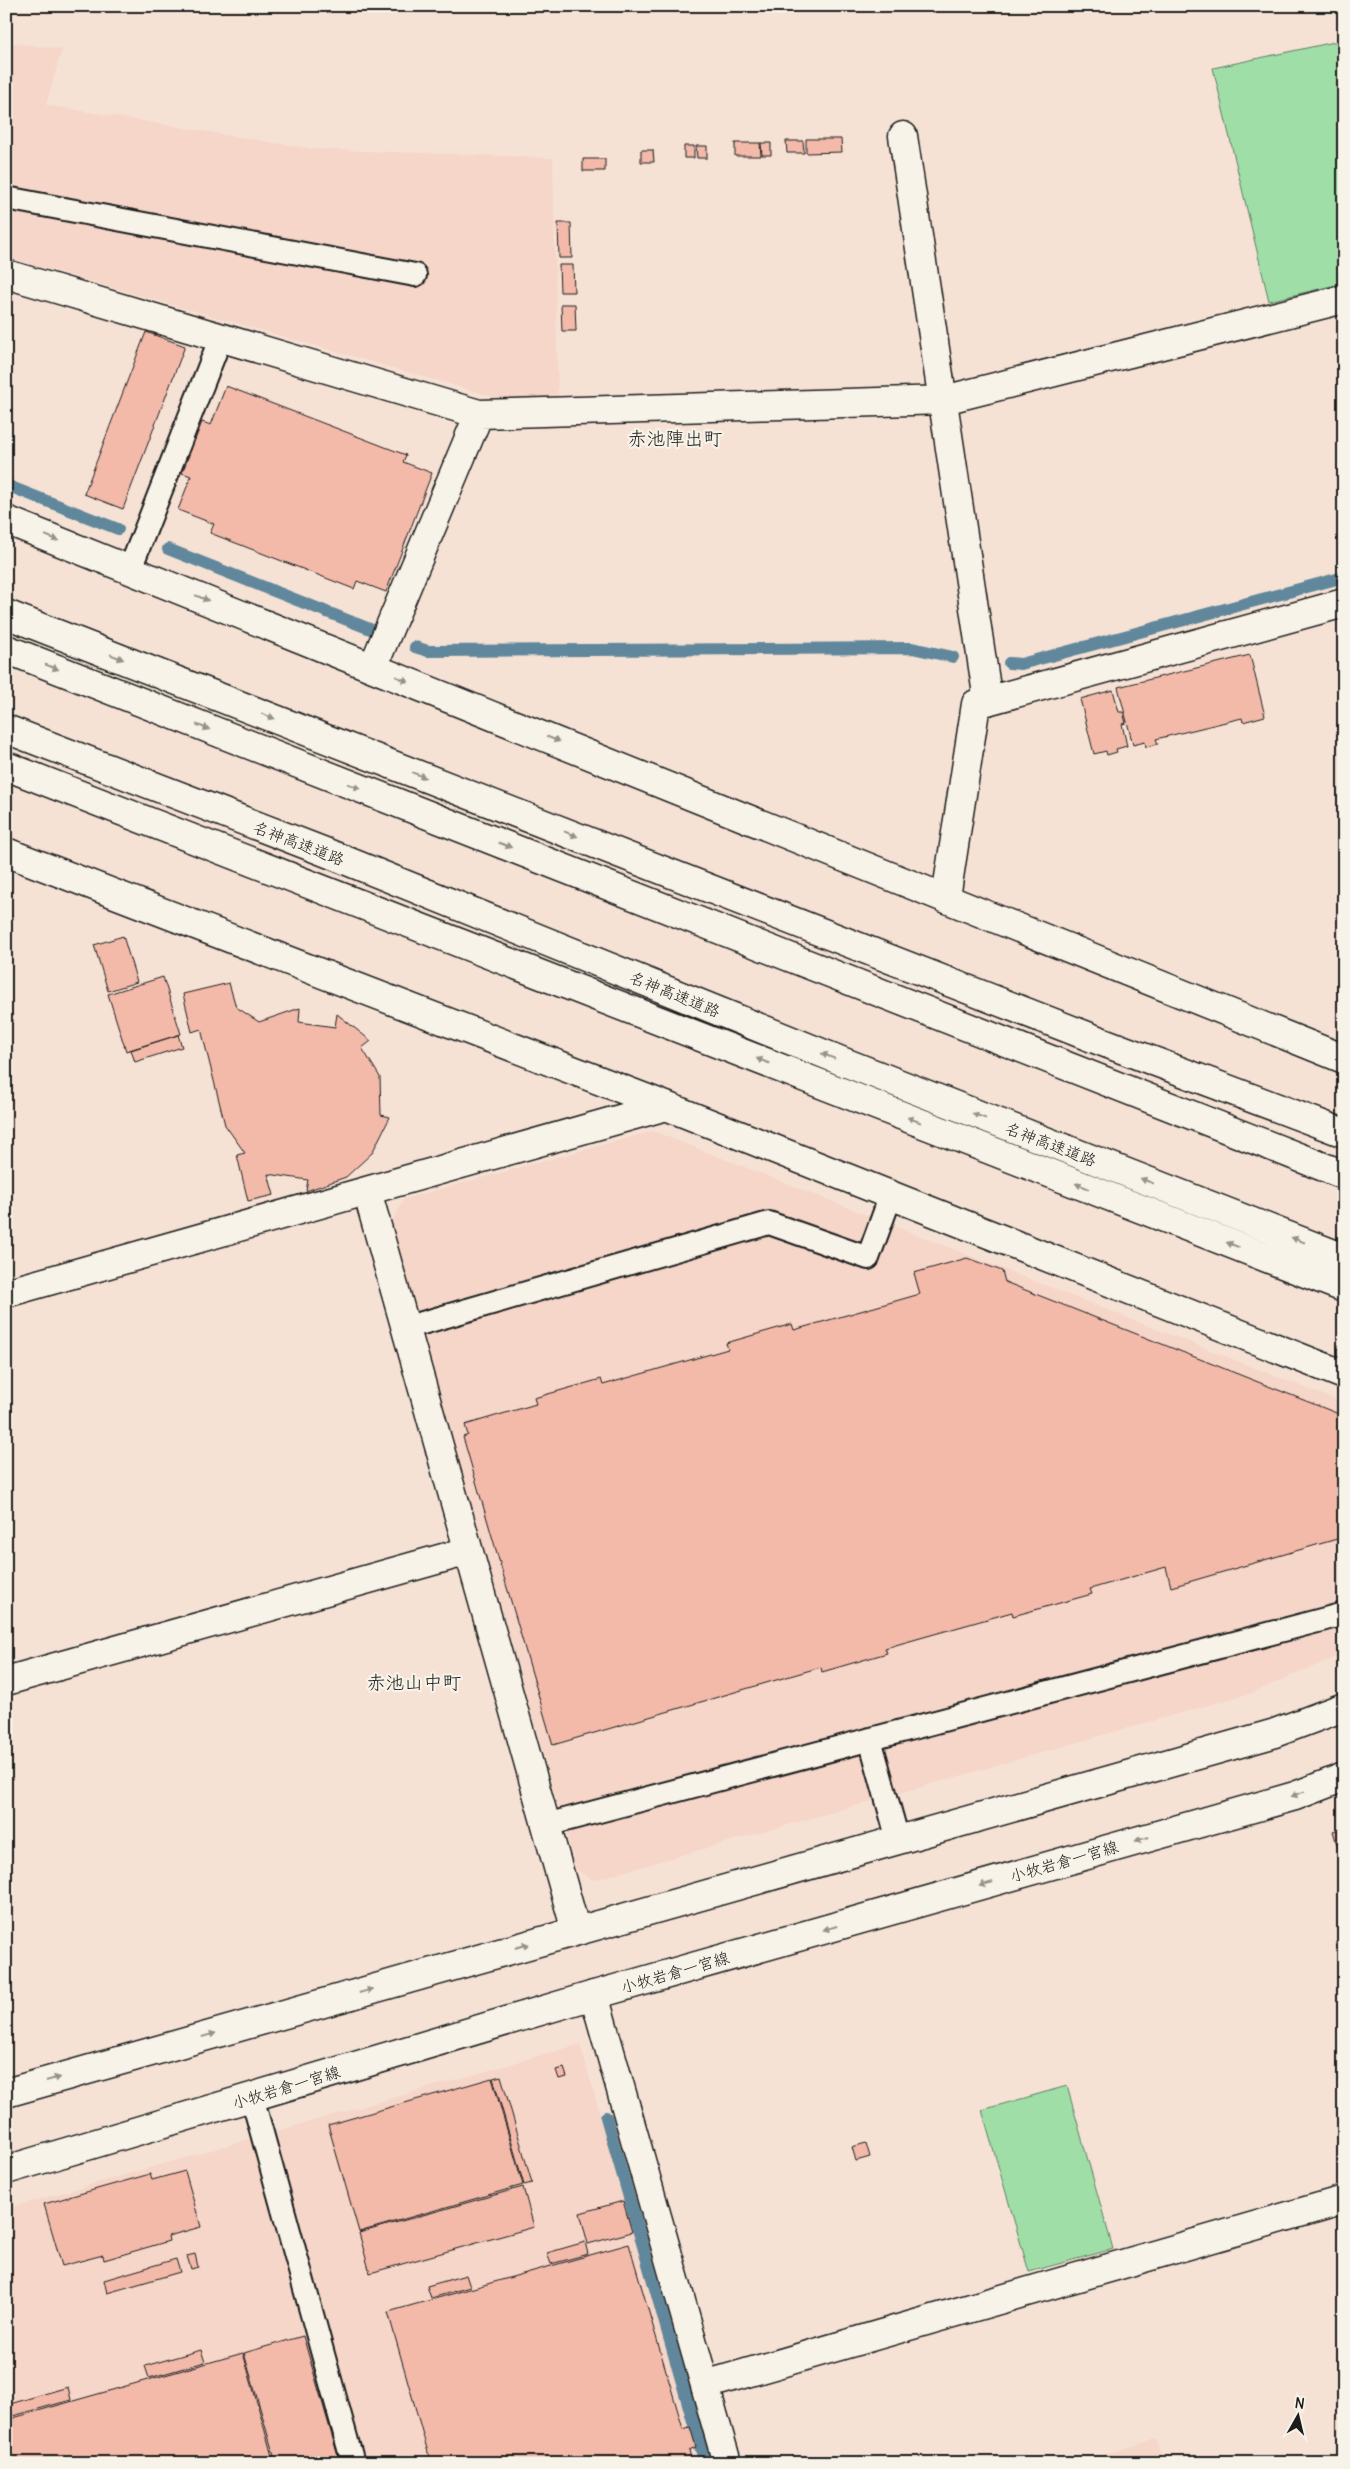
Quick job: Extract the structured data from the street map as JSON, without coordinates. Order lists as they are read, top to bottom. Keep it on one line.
{"streets":{"main road":["名神高速道路","小牧岩倉一宮線"]},"districts":["赤池陣出町","赤池山中町"],"north":"top"}
